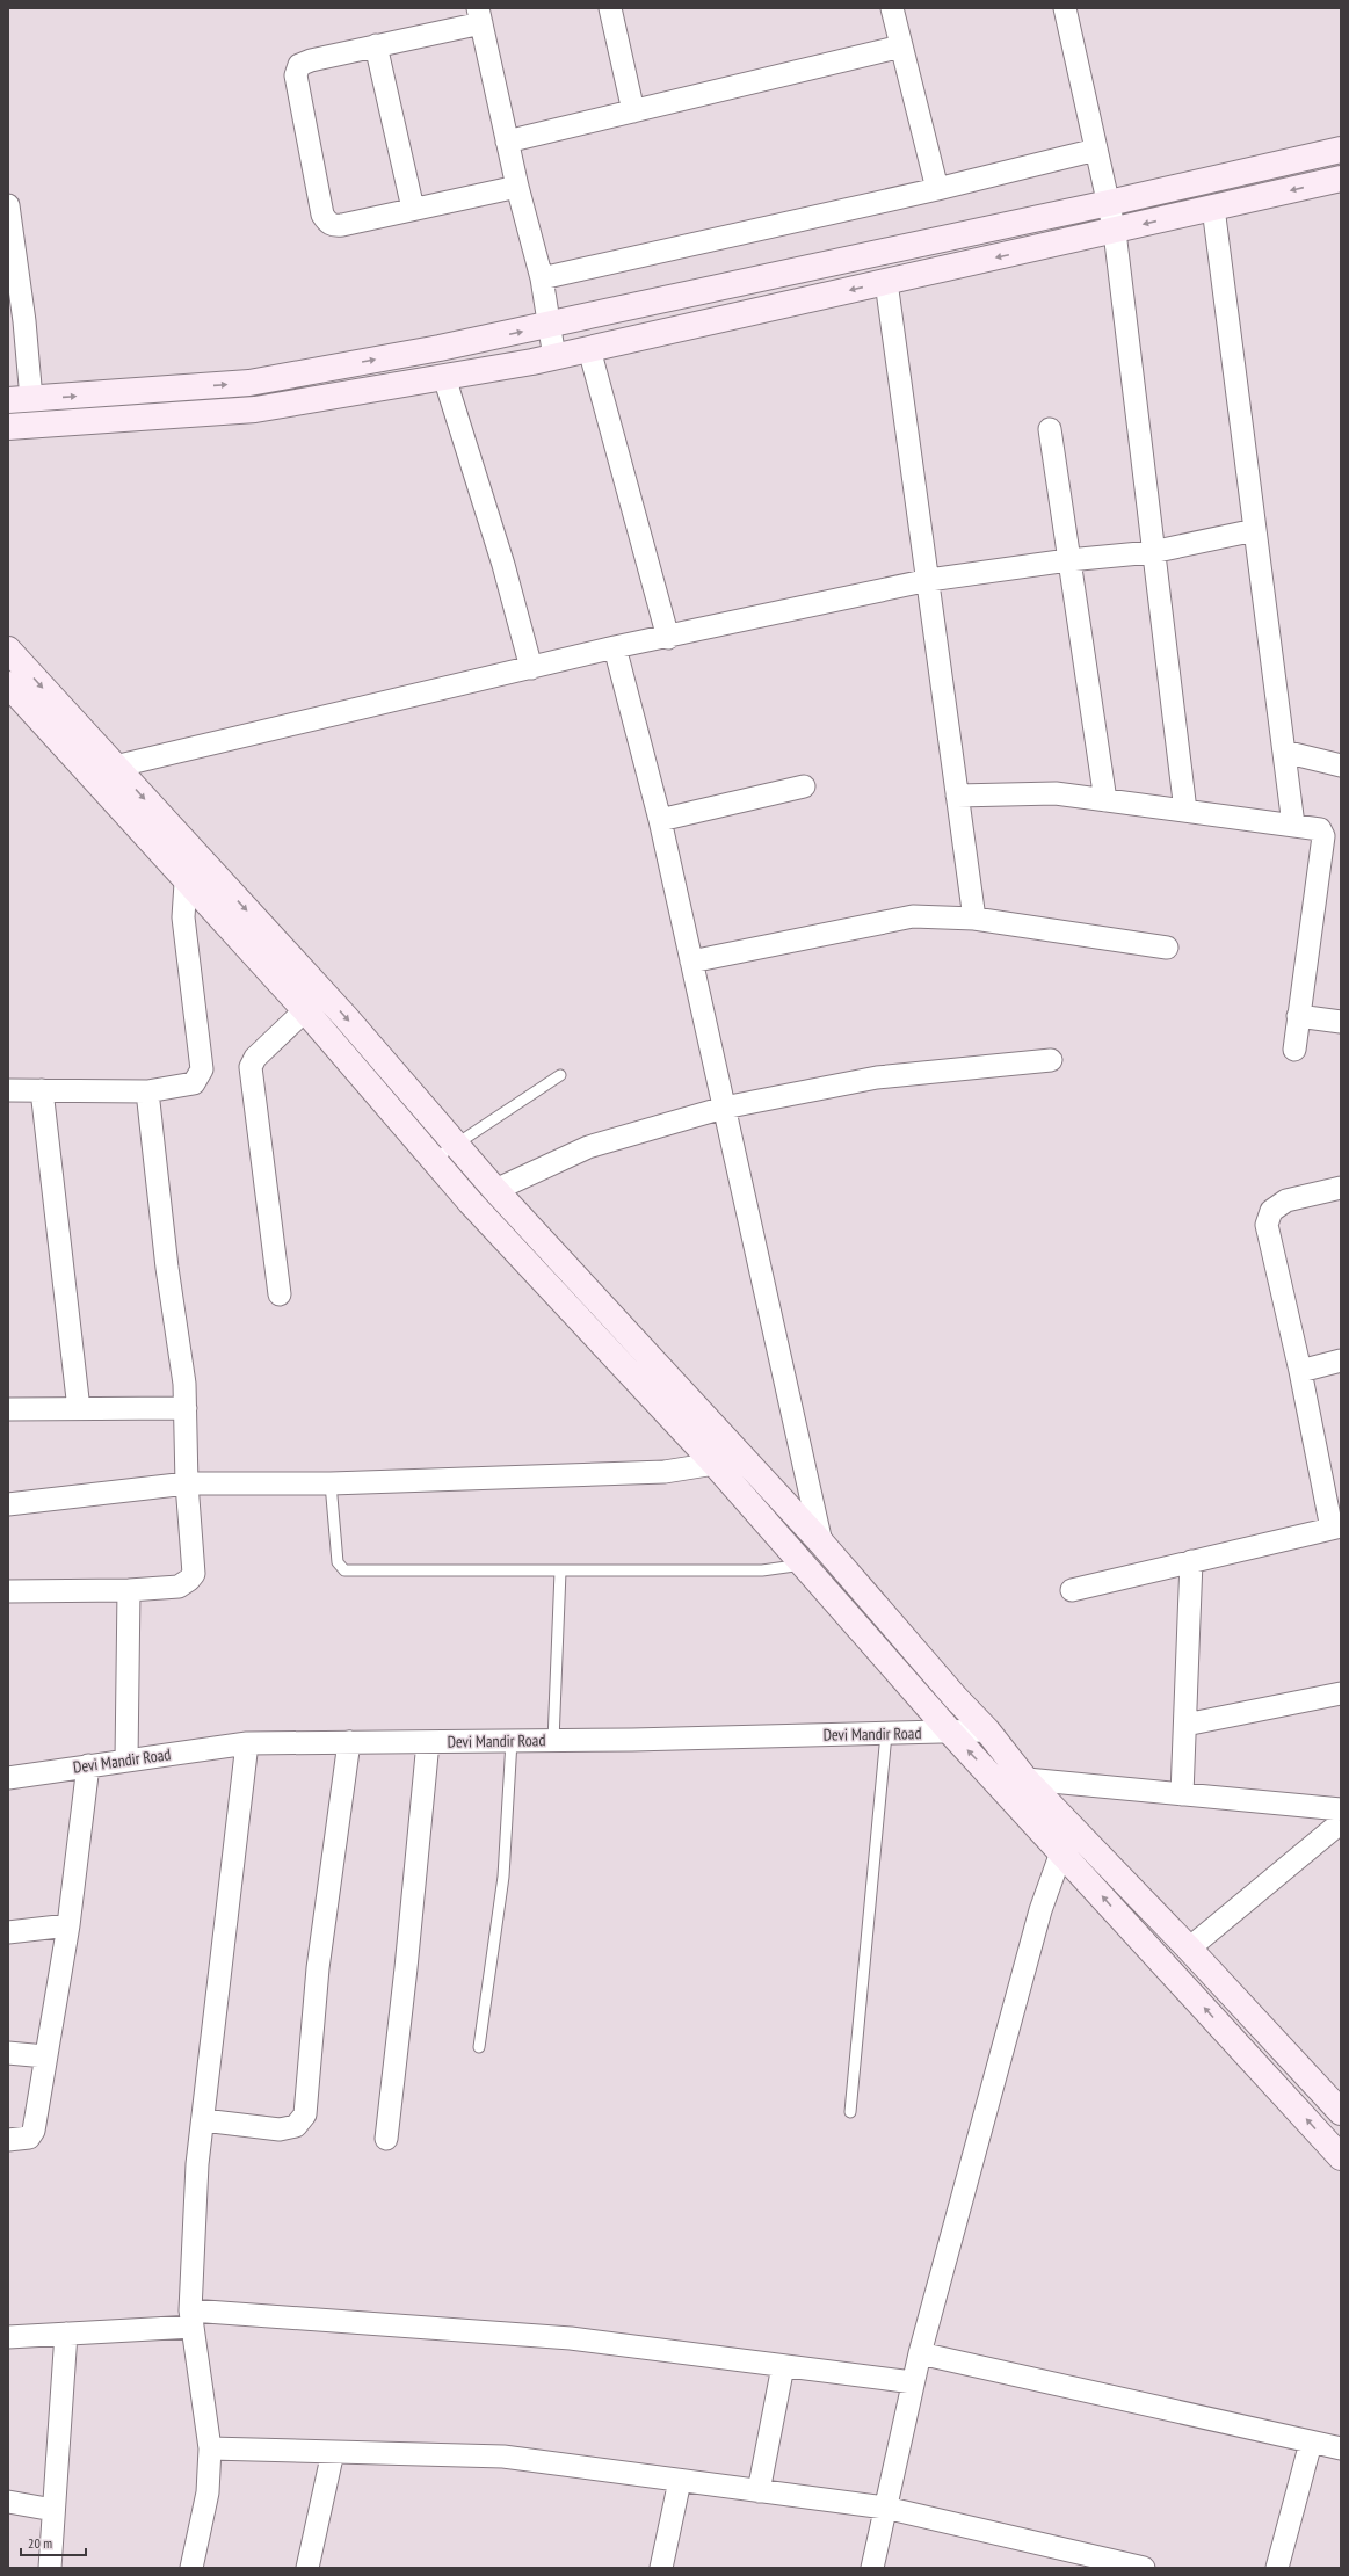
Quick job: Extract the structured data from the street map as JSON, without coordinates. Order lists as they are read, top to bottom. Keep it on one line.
{"streets":{"street":["Devi Mandir Road"]},"scale_bar":"20 m"}
